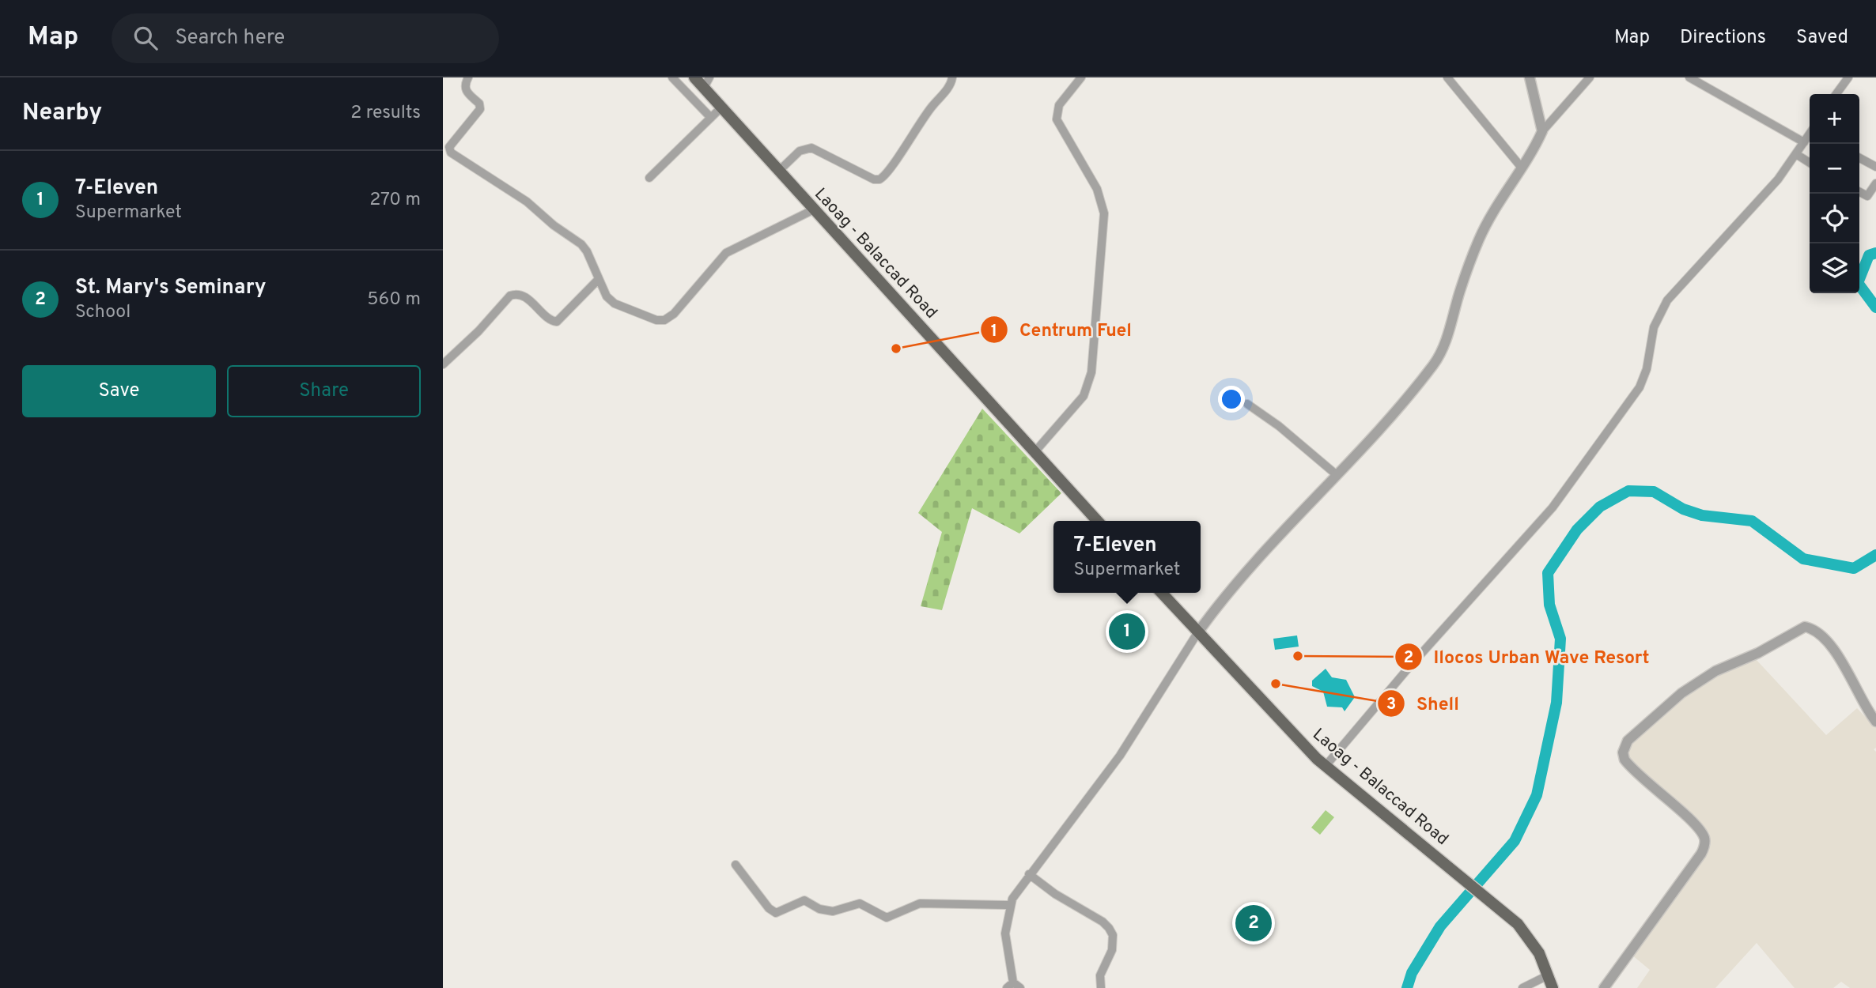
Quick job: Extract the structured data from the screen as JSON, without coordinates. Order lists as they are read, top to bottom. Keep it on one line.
{"streets":{"main road":["Laoag - Balaccad Road"]},"places":["Centrum Fuel","Ilocos Urban Wave Resort","Shell"],"page":{"header":"Map","search":"Search here","nav":["Map","Directions","Saved"],"heading":["Nearby","2 results"],"map_buttons":["+","−"],"list":[{"mark":"1","name":"7-Eleven","note":"Supermarket","value":"270 m"},{"mark":"2","name":"St. Mary's Seminary","note":"School","value":"560 m"}],"buttons":["Save","Share"],"popup":["7-Eleven","Supermarket"],"pins":["1","2"]}}
